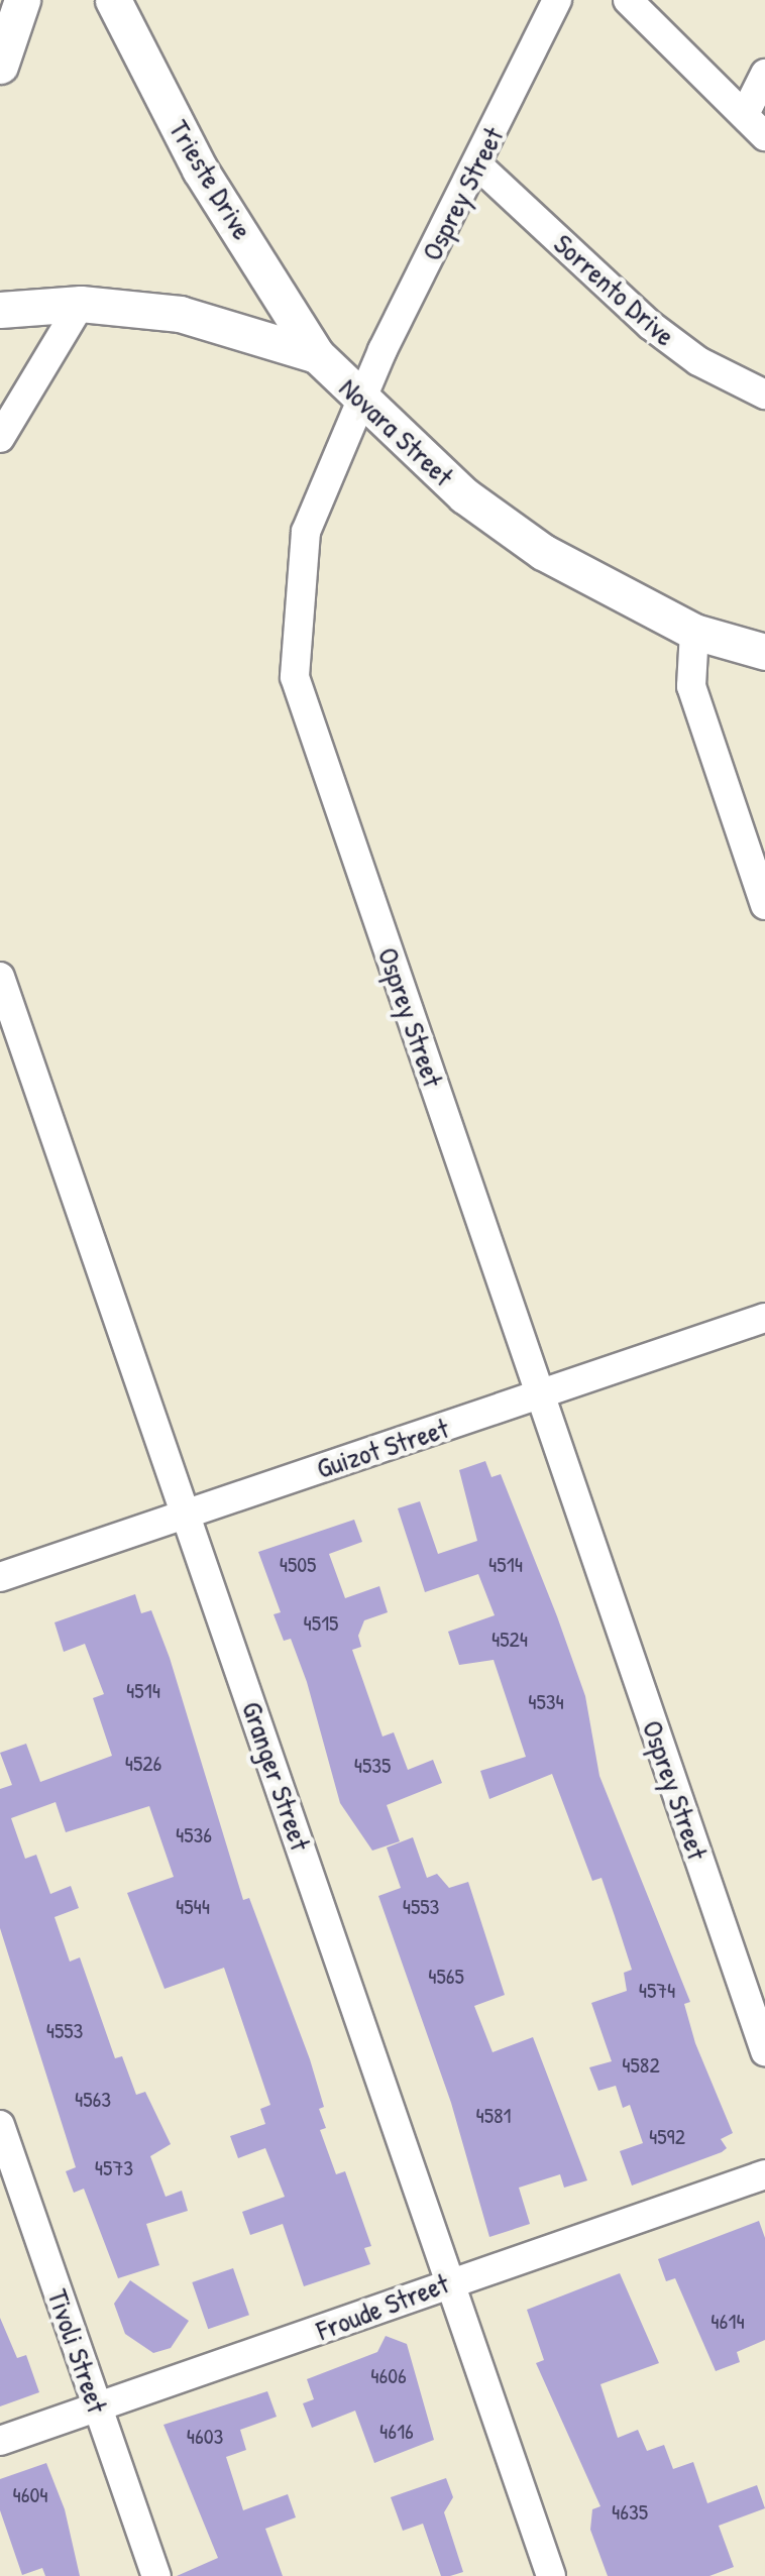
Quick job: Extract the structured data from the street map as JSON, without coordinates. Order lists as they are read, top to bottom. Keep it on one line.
{"streets":{"street":["Trieste Drive","Osprey Street","Sorrento Drive","Novara Street","Guizot Street","Granger Street","Froude Street","Tivoli Street"]},"crossings":[["Trieste Drive","Novara Street"],["Osprey Street","Sorrento Drive"],["Osprey Street","Novara Street"],["Osprey Street","Guizot Street"],["Guizot Street","Granger Street"],["Granger Street","Froude Street"],["Froude Street","Tivoli Street"]],"house_numbers":["4505","4514","4515","4524","4514","4534","4526","4535","4536","4544","4553","4565","4574","4553","4582","4563","4581","4592","4573","4614","4606","4616","4603","4604","4635"]}
